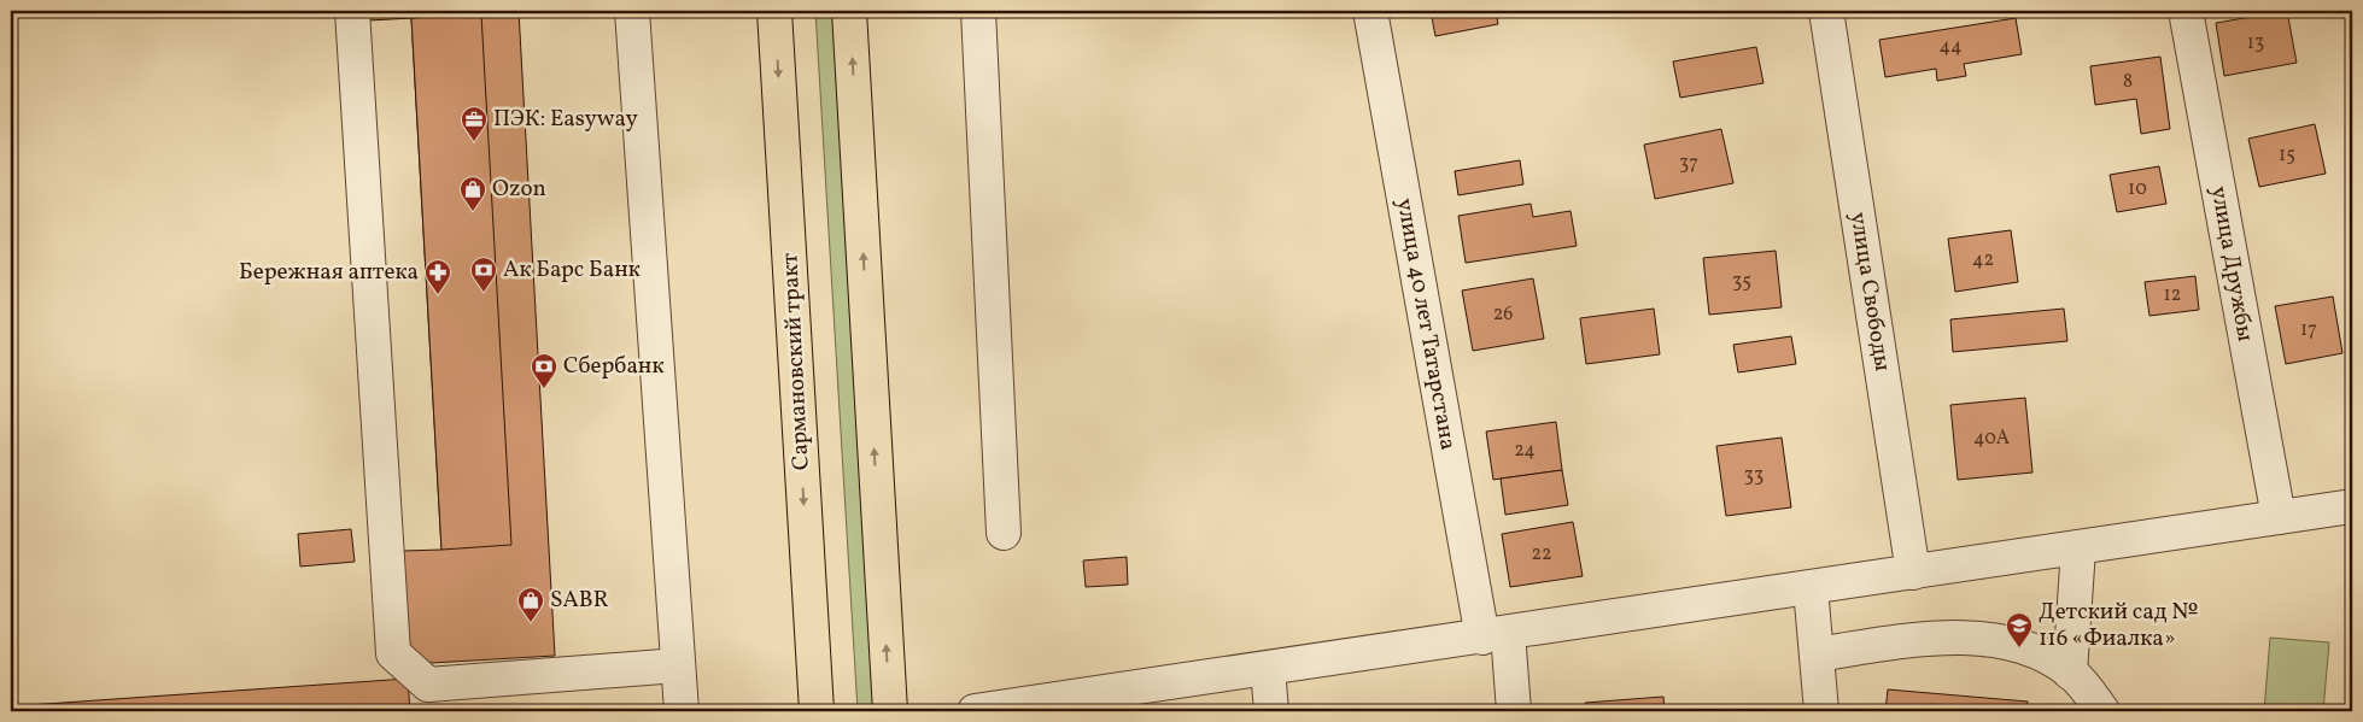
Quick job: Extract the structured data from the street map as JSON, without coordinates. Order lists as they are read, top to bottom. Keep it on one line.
{"streets":{"main road":["Сармановский тракт"],"street":["улица Дружбы","улица Свободы","улица 40 лет Татарстана"]},"places":{"office":["ПЭК: Easyway"],"shop":["Ozon","SABR"],"bank":["Ак Барс Банк","Сбербанк"],"pharmacy":["Бережная аптека"],"school or university":["Детский сад № 116 «Фиалка»"]},"house_numbers":["13","44","8","15","37","10","42","35","12","26","17","40А","24","33","22"]}
